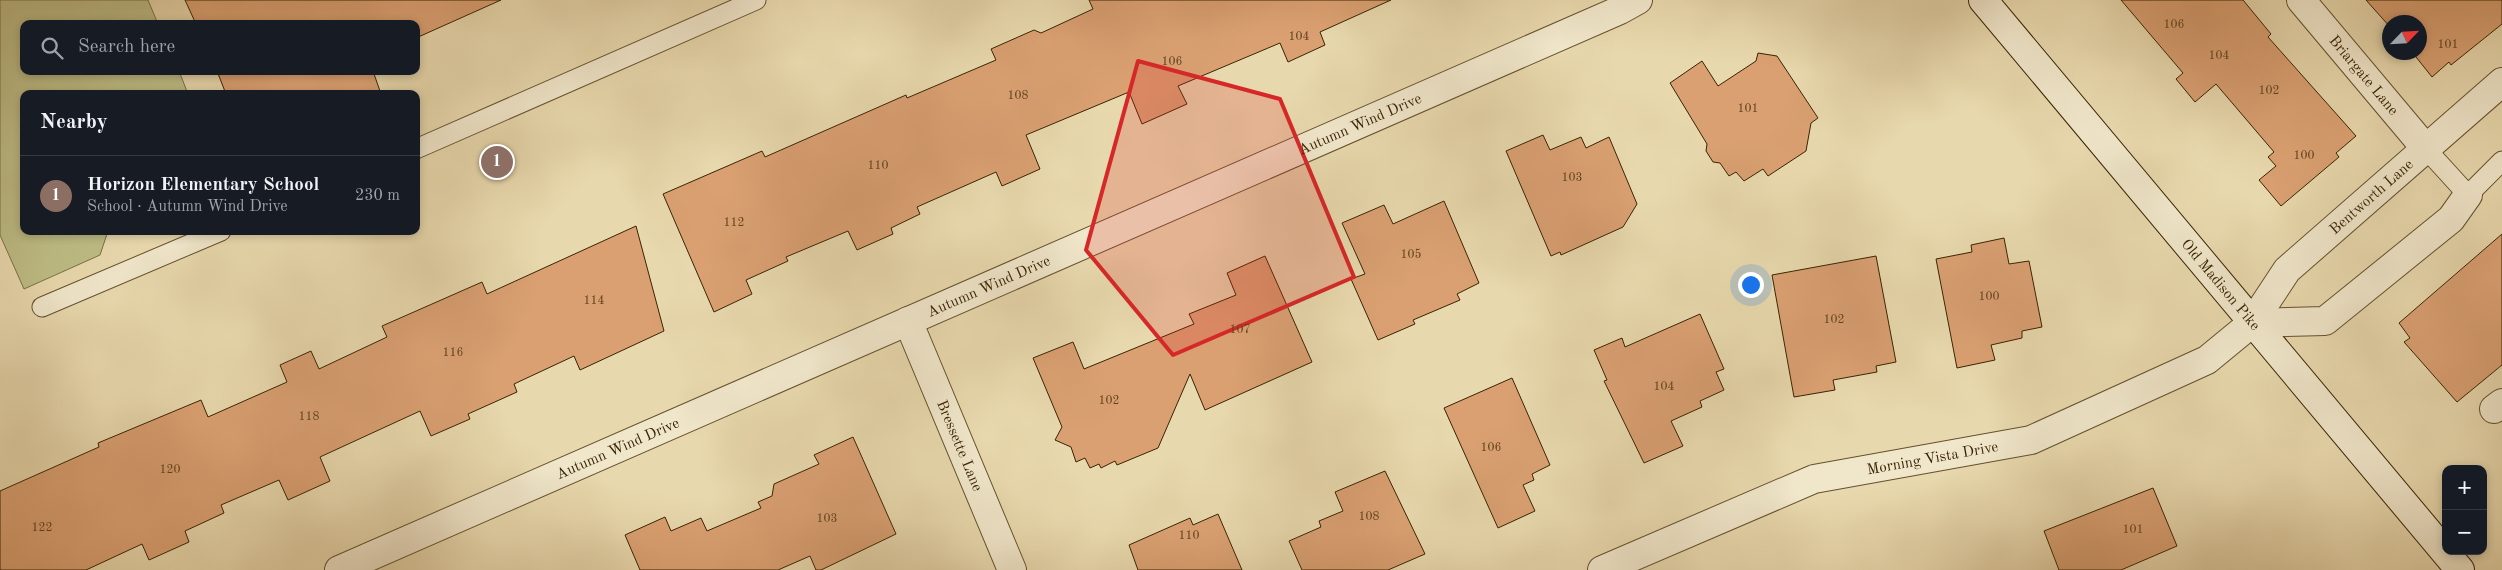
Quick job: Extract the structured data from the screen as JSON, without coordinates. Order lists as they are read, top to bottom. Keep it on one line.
{"streets":{"street":["Briargate Lane","Autumn Wind Drive","Bentworth Lane","Old Madison Pike","Bressette Lane","Morning Vista Drive"]},"crossings":[["Briargate Lane","Bentworth Lane"],["Autumn Wind Drive","Bressette Lane"],["Bentworth Lane","Old Madison Pike"],["Bentworth Lane","Morning Vista Drive"],["Old Madison Pike","Morning Vista Drive"]],"house_numbers":["106","104","101","104","106","102","108","101","100","110","103","112","105","100","114","102","107","116","104","102","118","106","120","108","103","122","101","110"],"north":"top right","page":{"search":"Search here","heading":"Nearby","pins":"1","list":[{"mark":"1","name":"Horizon Elementary School","note":"School · Autumn Wind Drive","value":"230 m"}],"map_buttons":["+","−"]}}
